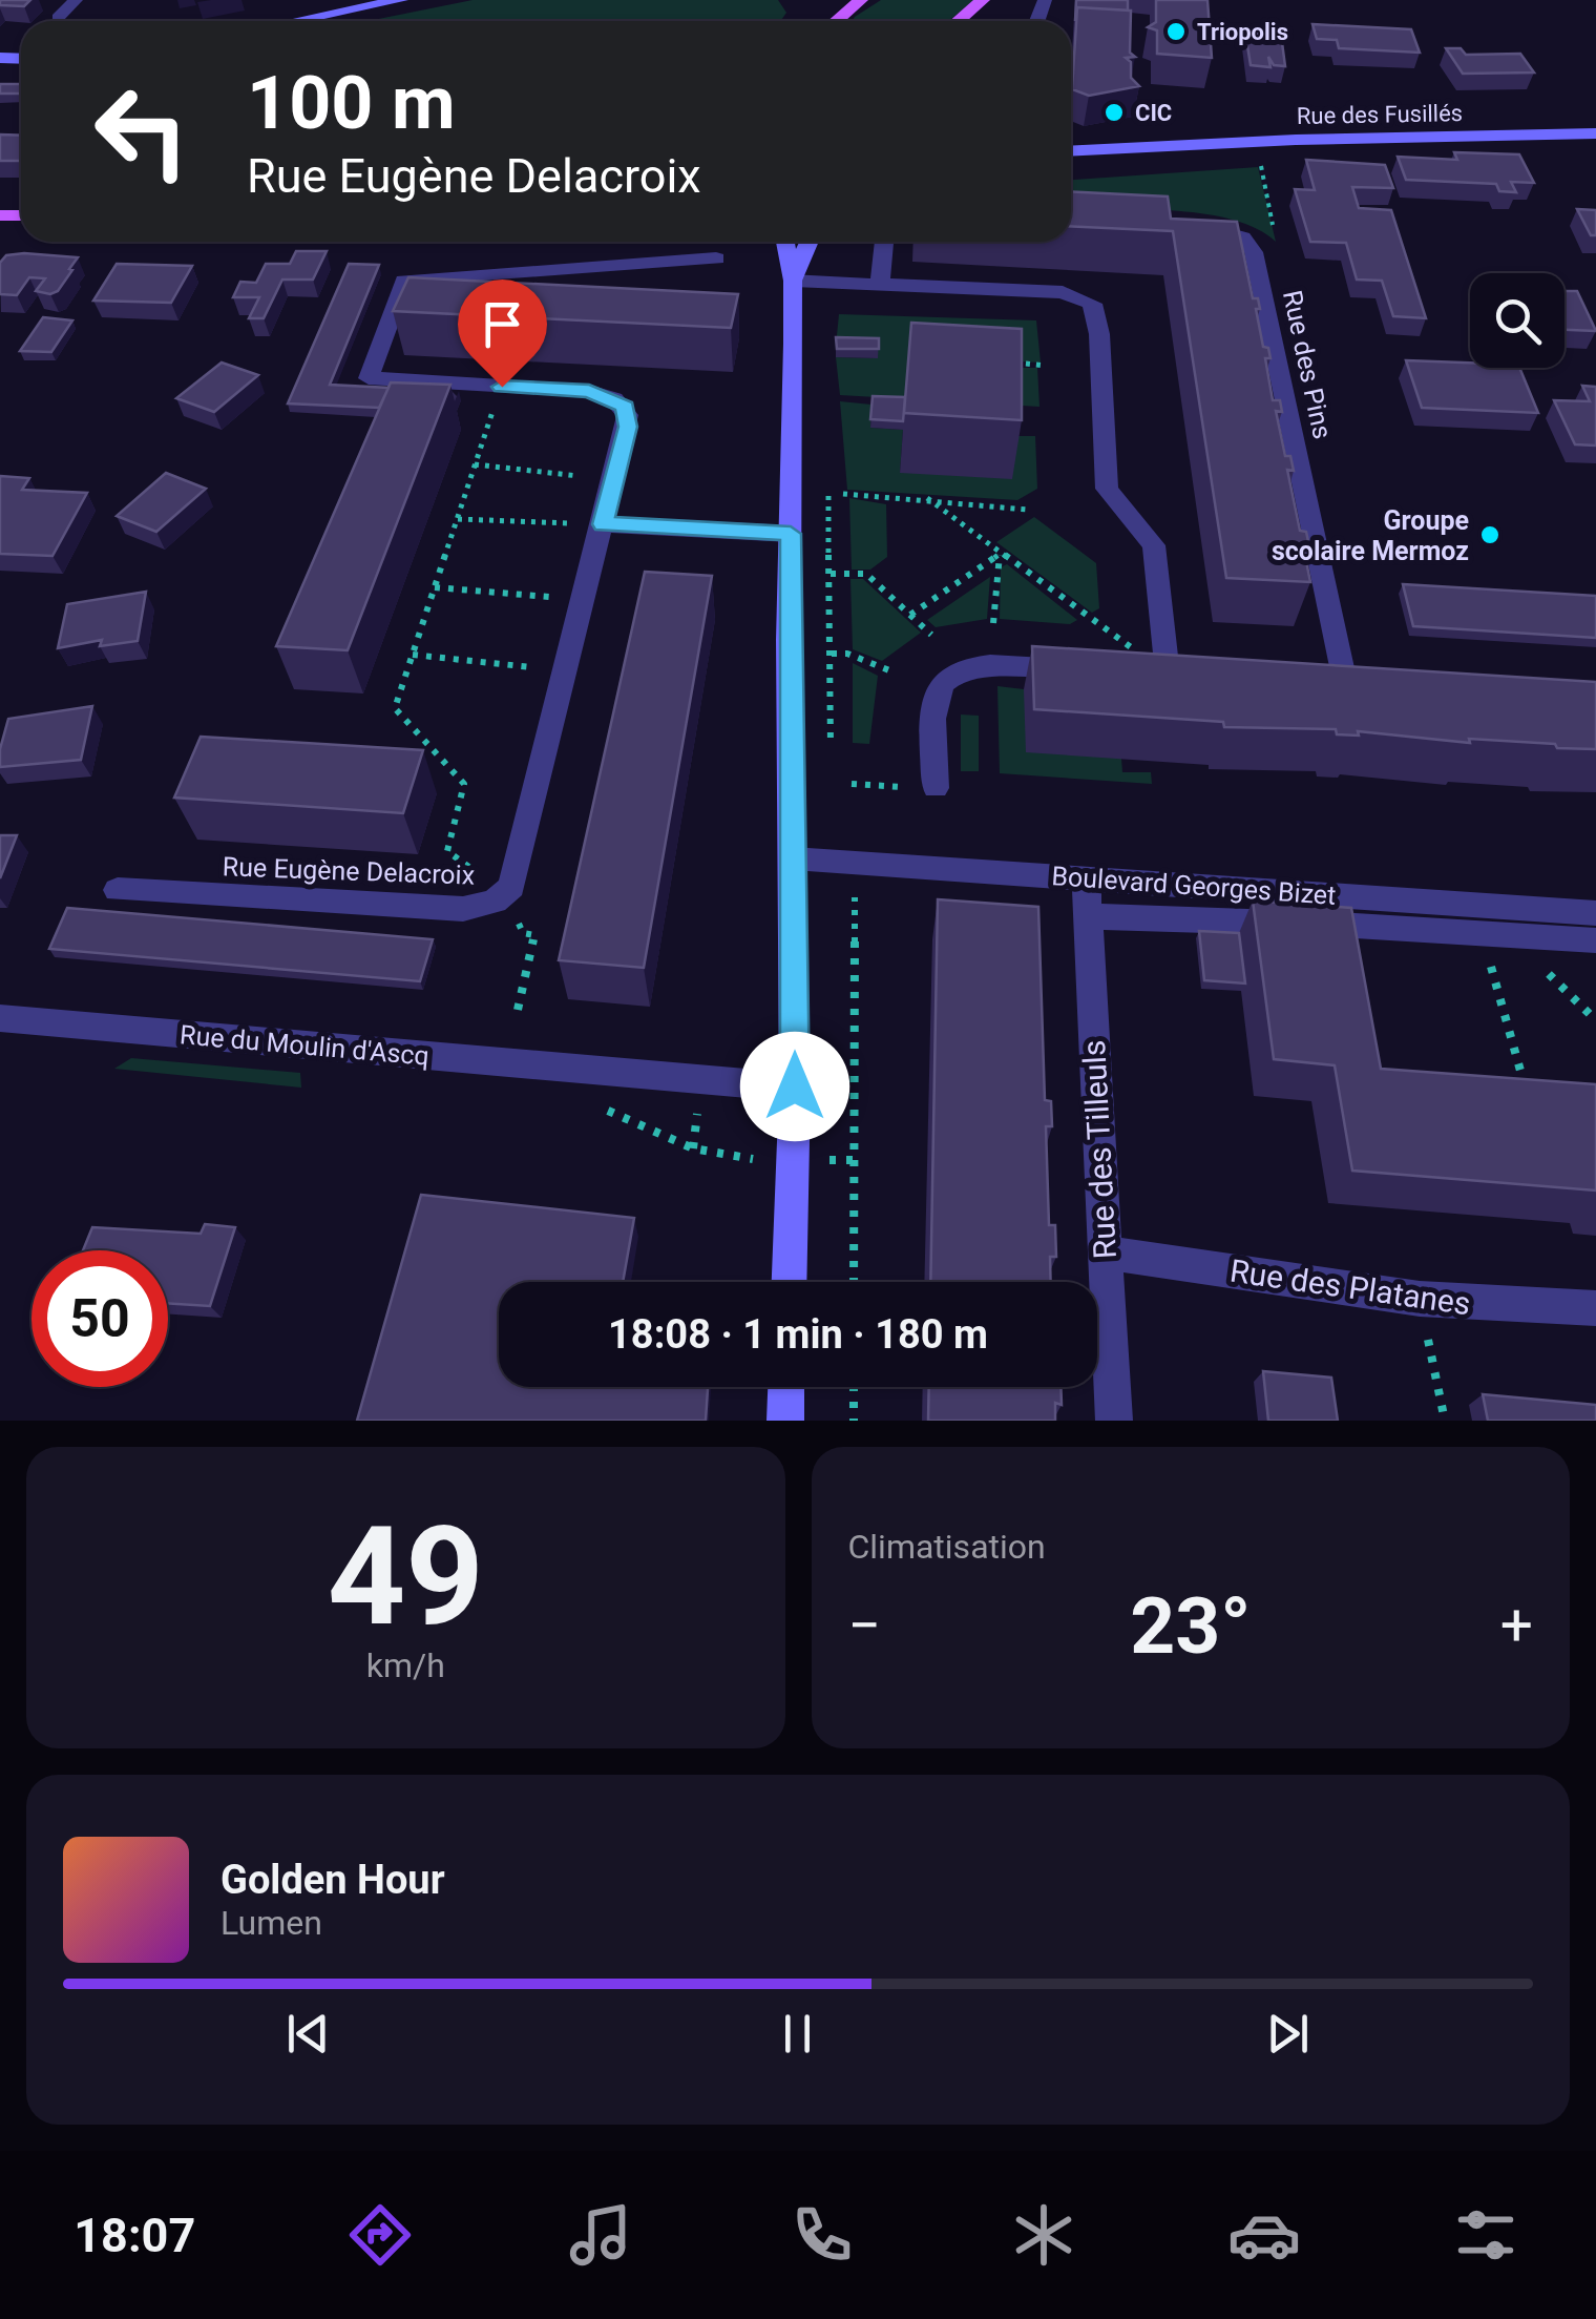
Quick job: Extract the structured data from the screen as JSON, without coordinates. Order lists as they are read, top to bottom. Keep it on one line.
{"streets":{"main road":["Rue des Fusillés"],"street":["Rue des Pins","Rue Eugène Delacroix","Boulevard Georges Bizet","Rue du Moulin d'Ascq","Rue des Tilleuls","Rue des Platanes"]},"crossings":[["Boulevard Georges Bizet","Rue des Tilleuls"],["Rue des Tilleuls","Rue des Platanes"]],"places":["Triopolis","CIC","Groupe scolaire Mermoz"],"page":{"turn":["100 m","Rue Eugène Delacroix"],"limit":"50","trip":"18:08 · 1 min · 180 m","tile":[["49","km/h"],"Climatisation"],"heat":["−","23°","+"],"song":["Golden Hour","Lumen"],"tabs":"18:07"}}
